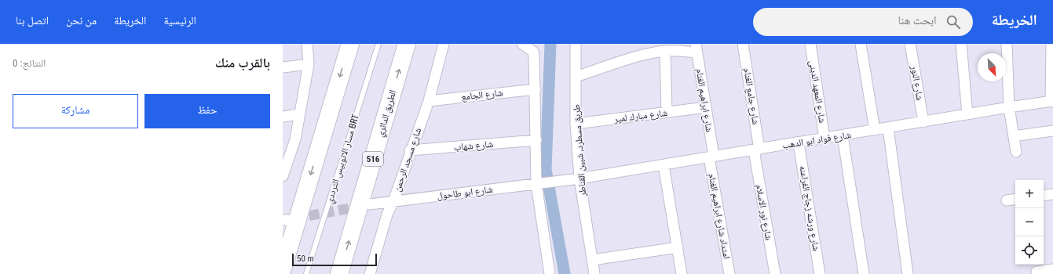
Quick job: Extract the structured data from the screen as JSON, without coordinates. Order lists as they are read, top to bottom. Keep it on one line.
{"streets":{"highway":["الطريق الدائري","516"],"street":["شارع النور","شارع المعهد الدينى","شارع الجامع","شارع جامع الغنام","شارع ابراهيم الغنام","شارع مبارك لمير","شارع فواد ابو الدهب","شارع شهاب","طريق مسطرد, شبين القناطر","شارع مسجد الرحمن","شارع ابو طاحول","شارع ورشه زجاج الفراعنه","شارع نور الاسلام","امتداد شارع ابراهيم الغنام"],"lane":["مسار الاتوبيس الترددي BRT"]},"crossings":[["شارع النور","شارع فواد ابو الدهب"],["شارع المعهد الدينى","شارع فواد ابو الدهب"],["شارع الجامع","شارع مسجد الرحمن"],["شارع جامع الغنام","شارع فواد ابو الدهب"],["شارع جامع الغنام","شارع نور الاسلام"],["شارع ابراهيم الغنام","شارع مبارك لمير"],["شارع ابراهيم الغنام","شارع فواد ابو الدهب"],["شارع ابراهيم الغنام","امتداد شارع ابراهيم الغنام"],["شارع مبارك لمير","طريق مسطرد, شبين القناطر"],["شارع فواد ابو الدهب","طريق مسطرد, شبين القناطر"],["شارع فواد ابو الدهب","شارع ابو طاحول"],["شارع فواد ابو الدهب","شارع ورشه زجاج الفراعنه"],["شارع فواد ابو الدهب","شارع نور الاسلام"],["شارع فواد ابو الدهب","امتداد شارع ابراهيم الغنام"],["شارع شهاب","شارع مسجد الرحمن"],["طريق مسطرد, شبين القناطر","شارع ابو طاحول"],["شارع مسجد الرحمن","شارع ابو طاحول"]],"scale_bar":"50 m","north":"bottom right","page":{"header":"الخريطة","search":"ابحث هنا","nav":["الرئيسية","الخريطة","من نحن","اتصل بنا"],"heading":["بالقرب منك","النتائج: 0"],"buttons":["حفظ","مشاركة"],"map_buttons":["+","−"],"scale":"50 m"}}
